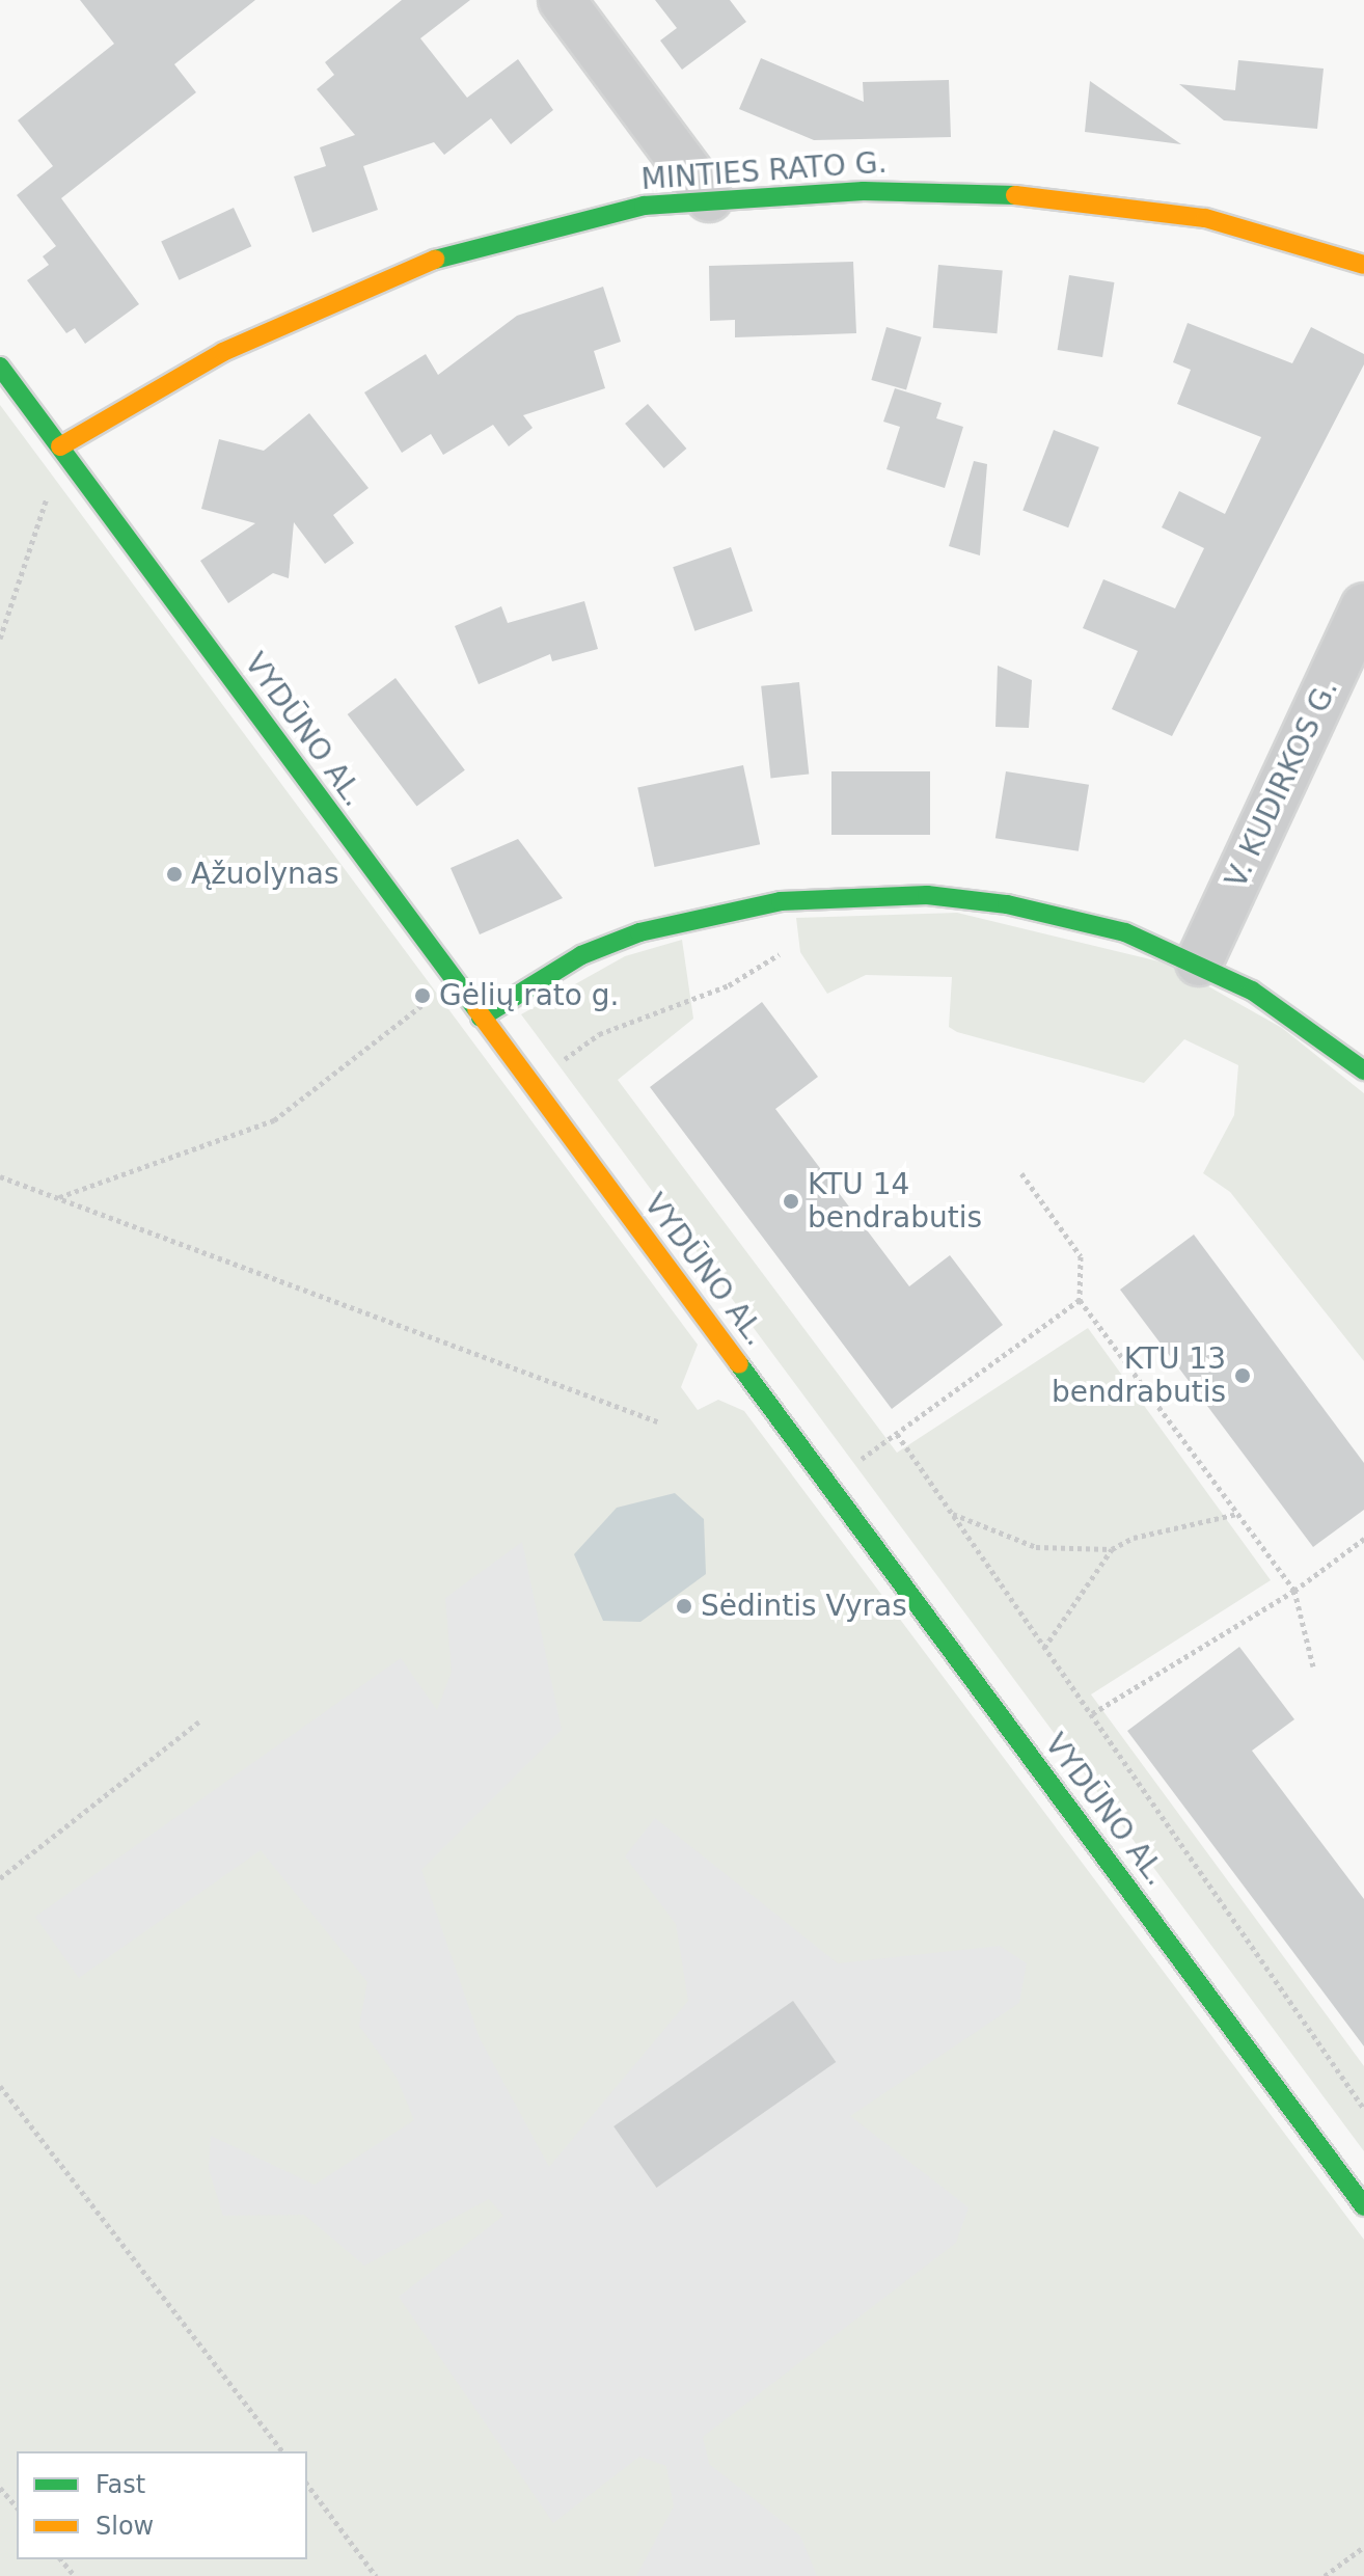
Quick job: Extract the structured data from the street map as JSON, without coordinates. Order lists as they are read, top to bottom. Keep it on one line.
{"streets":{"street":["MINTIES RATO G.","VYDŪNO AL.","V. KUDIRKOS G."]},"crossings":[["MINTIES RATO G.","VYDŪNO AL."]],"places":["Ąžuolynas","Gėlių rato g.","KTU 14 bendrabutis","KTU 13 bendrabutis","Sėdintis Vyras"],"legend":["Fast","Slow"]}
